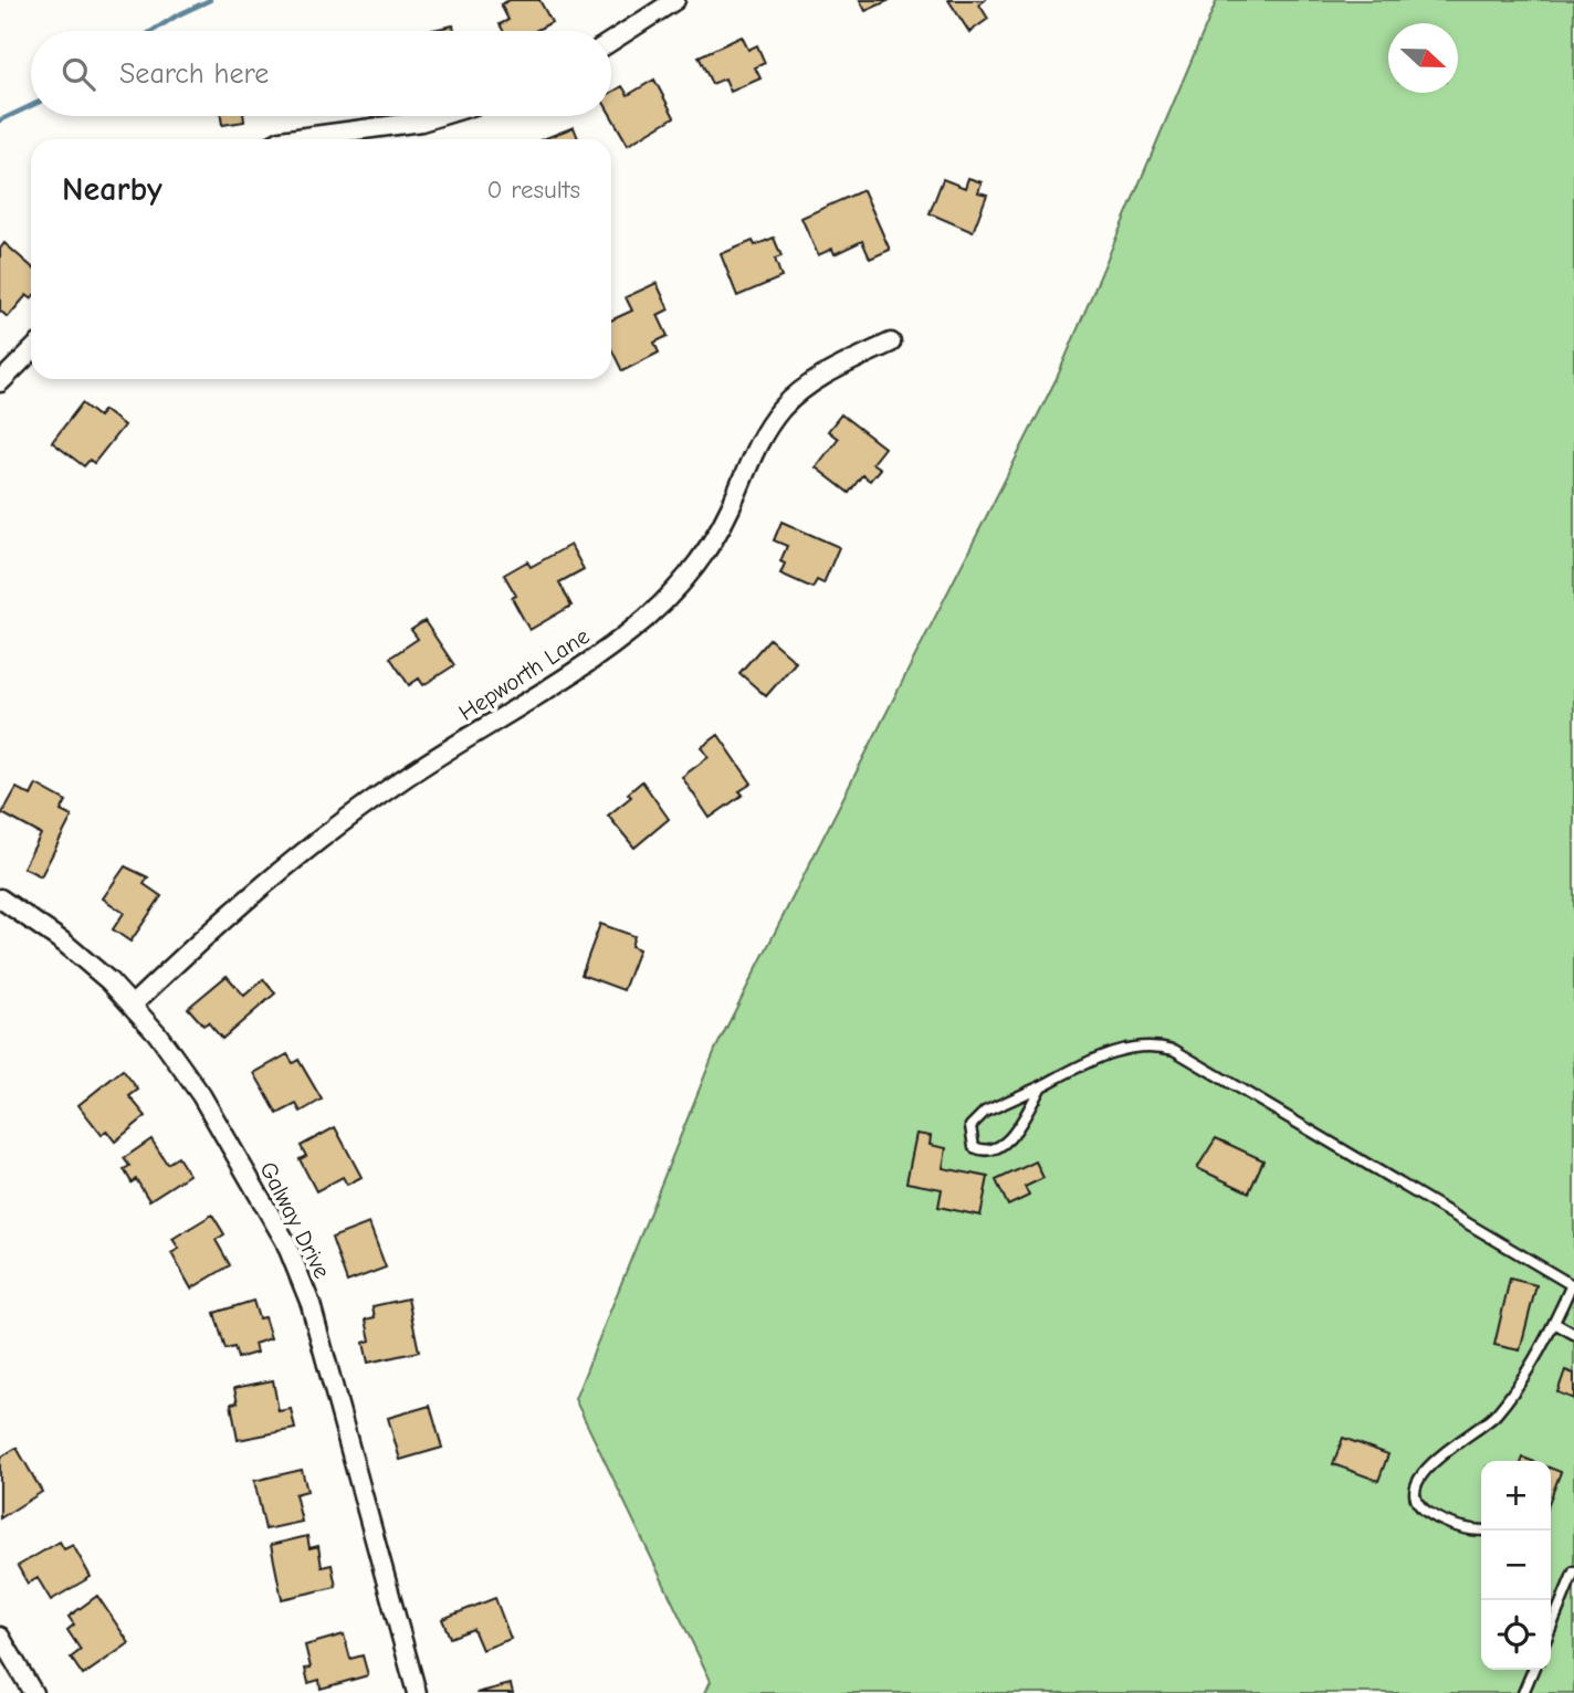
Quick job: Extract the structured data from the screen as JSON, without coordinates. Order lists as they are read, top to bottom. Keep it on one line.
{"streets":{"street":["Hepworth Lane","Galway Drive"]},"crossings":[["Hepworth Lane","Galway Drive"]],"north":"right","page":{"search":"Search here","heading":["Nearby","0 results"],"map_buttons":["+","−"]}}
